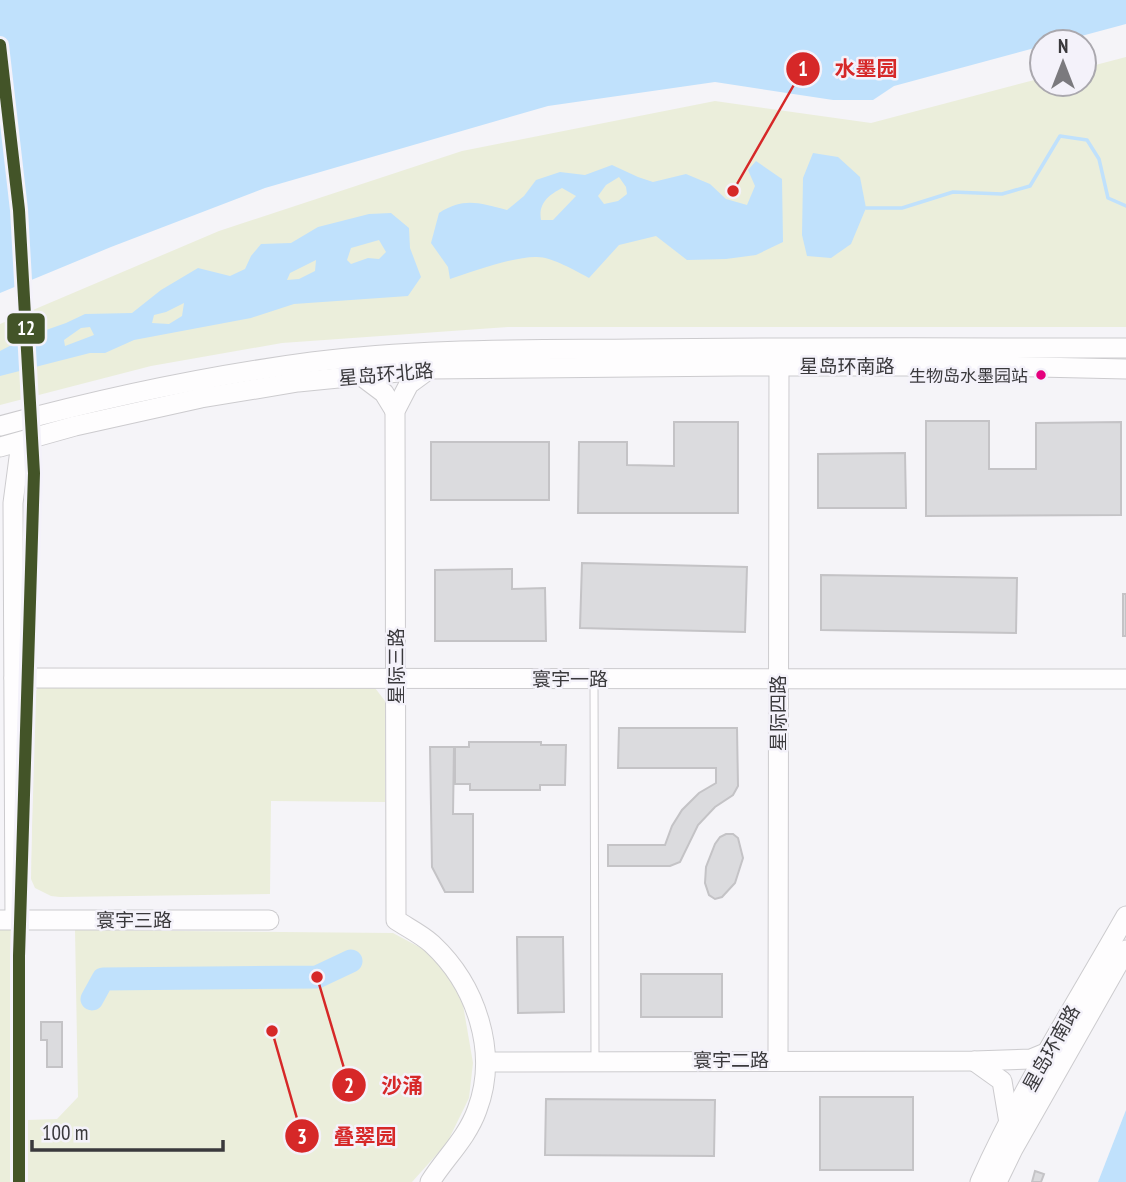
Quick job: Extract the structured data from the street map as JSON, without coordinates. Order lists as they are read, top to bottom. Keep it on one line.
{"streets":{"street":["星岛环南路","星岛环北路","星际三路","寰宇一路","星际四路","寰宇三路","寰宇二路"]},"crossings":[["星岛环南路","星岛环北路"],["星岛环南路","星际四路"],["星岛环南路","寰宇二路"],["星岛环北路","星际四路"],["星际三路","寰宇一路"],["星际三路","寰宇二路"],["寰宇一路","星际四路"],["星际四路","寰宇二路"]],"places":["水墨园","生物岛水墨园站","沙涌","叠翠园"],"lines":["transit line 12"],"scale_bar":"100 m","north":"top"}
